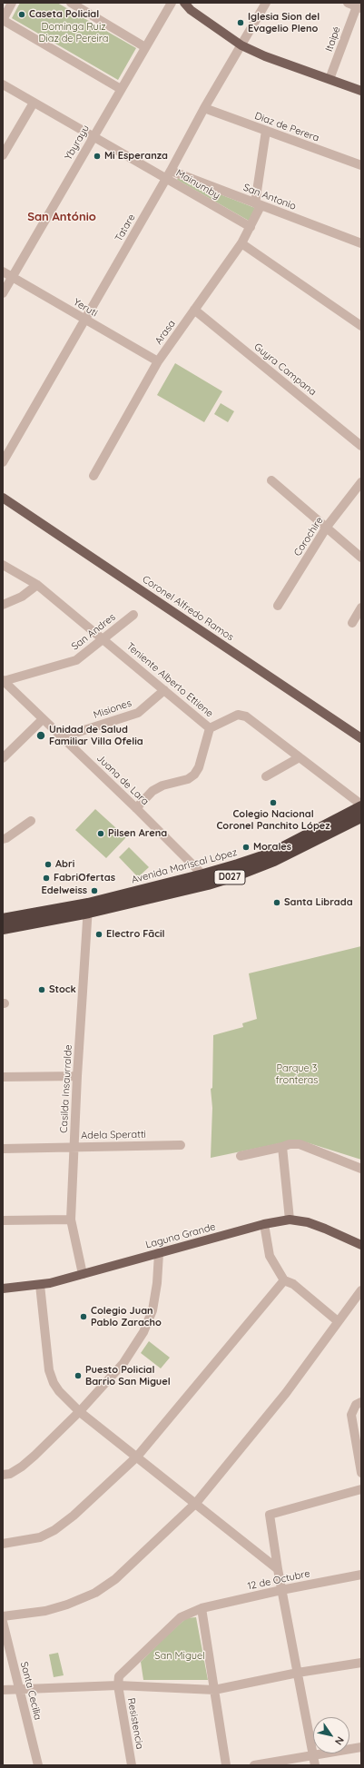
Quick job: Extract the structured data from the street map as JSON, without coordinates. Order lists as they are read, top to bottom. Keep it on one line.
{"streets":{"highway":["Avenida Mariscal López","D027"],"main road":["Coronel Alfredo Ramos","Laguna Grande"],"street":["Itaipé","Diaz de Perera","Ybyrayu","Mainumby","San Antonio","Tatare","Yeruti","Arasa","Guyra Campana","Corochire","San Andres","Teniente Alberto Ettiene","Misiones","Juana de Lara","Casilda Insaurralde","Adela Speratti","12 de Octubre","Santa Cecilia","Resistencia"]},"crossings":[["Diaz de Perera","Tatare"],["Diaz de Perera","Arasa"],["Ybyrayu","Mainumby"],["Ybyrayu","Yeruti"],["Mainumby","San Antonio"],["Mainumby","Tatare"],["Mainumby","Arasa"],["San Antonio","Tatare"],["San Antonio","Arasa"],["Tatare","Yeruti"],["Yeruti","Arasa"],["Arasa","Guyra Campana"],["San Andres","Teniente Alberto Ettiene"],["San Andres","Juana de Lara"],["Teniente Alberto Ettiene","Misiones"],["Teniente Alberto Ettiene","Avenida Mariscal López"],["Misiones","Juana de Lara"],["Juana de Lara","Avenida Mariscal López"],["Avenida Mariscal López","Casilda Insaurralde"],["Casilda Insaurralde","Adela Speratti"],["Casilda Insaurralde","Laguna Grande"],["12 de Octubre","Resistencia"]],"districts":["San António"],"parks":["Dominga Ruiz Diaz de Pereira","Parque 3 fronteras","San Miguel"],"places":["Caseta Policial","Iglesia Sion del Evagelio Pleno","Mi Esperanza","Unidad de Salud Familiar Villa Ofelia","Colegio Nacional Coronel Panchito López","Pilsen Arena","Morales","Abri","FabriOfertas","Edelweiss","Santa Librada","Electro Fãcil","Stock","Colegio Juan Pablo Zaracho","Puesto Policial Barrio San Miguel"],"north":"bottom right"}
